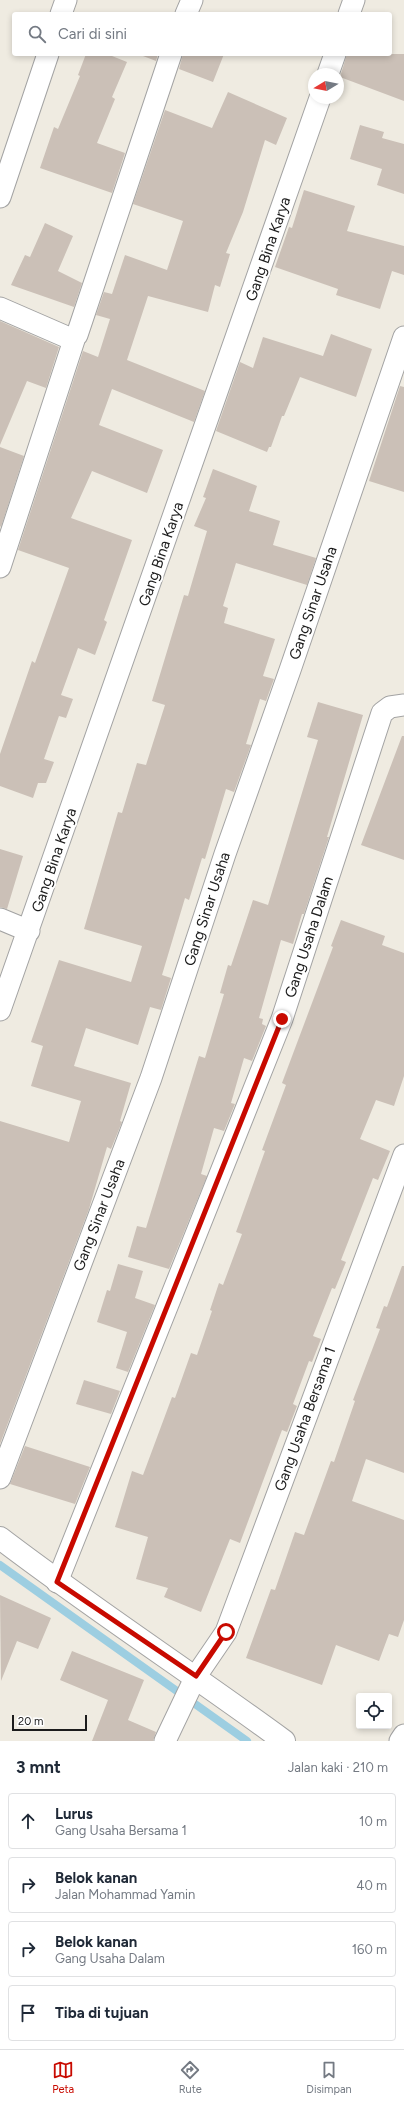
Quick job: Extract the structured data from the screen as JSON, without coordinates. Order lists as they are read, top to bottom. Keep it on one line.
{"streets":{"street":["Gang Bina Karya","Gang Sinar Usaha","Gang Usaha Dalam","Gang Usaha Bersama 1"]},"scale_bar":"20 m","north":"left","page":{"search":"Cari di sini","scale":"20 m","heading":["3 mnt","Jalan kaki · 210 m"],"list":[["Lurus","Gang Usaha Bersama 1","10 m"],["Belok kanan","Jalan Mohammad Yamin","40 m"],["Belok kanan","Gang Usaha Dalam","160 m"],"Tiba di tujuan"],"nav":["Peta","Rute","Disimpan"]}}
